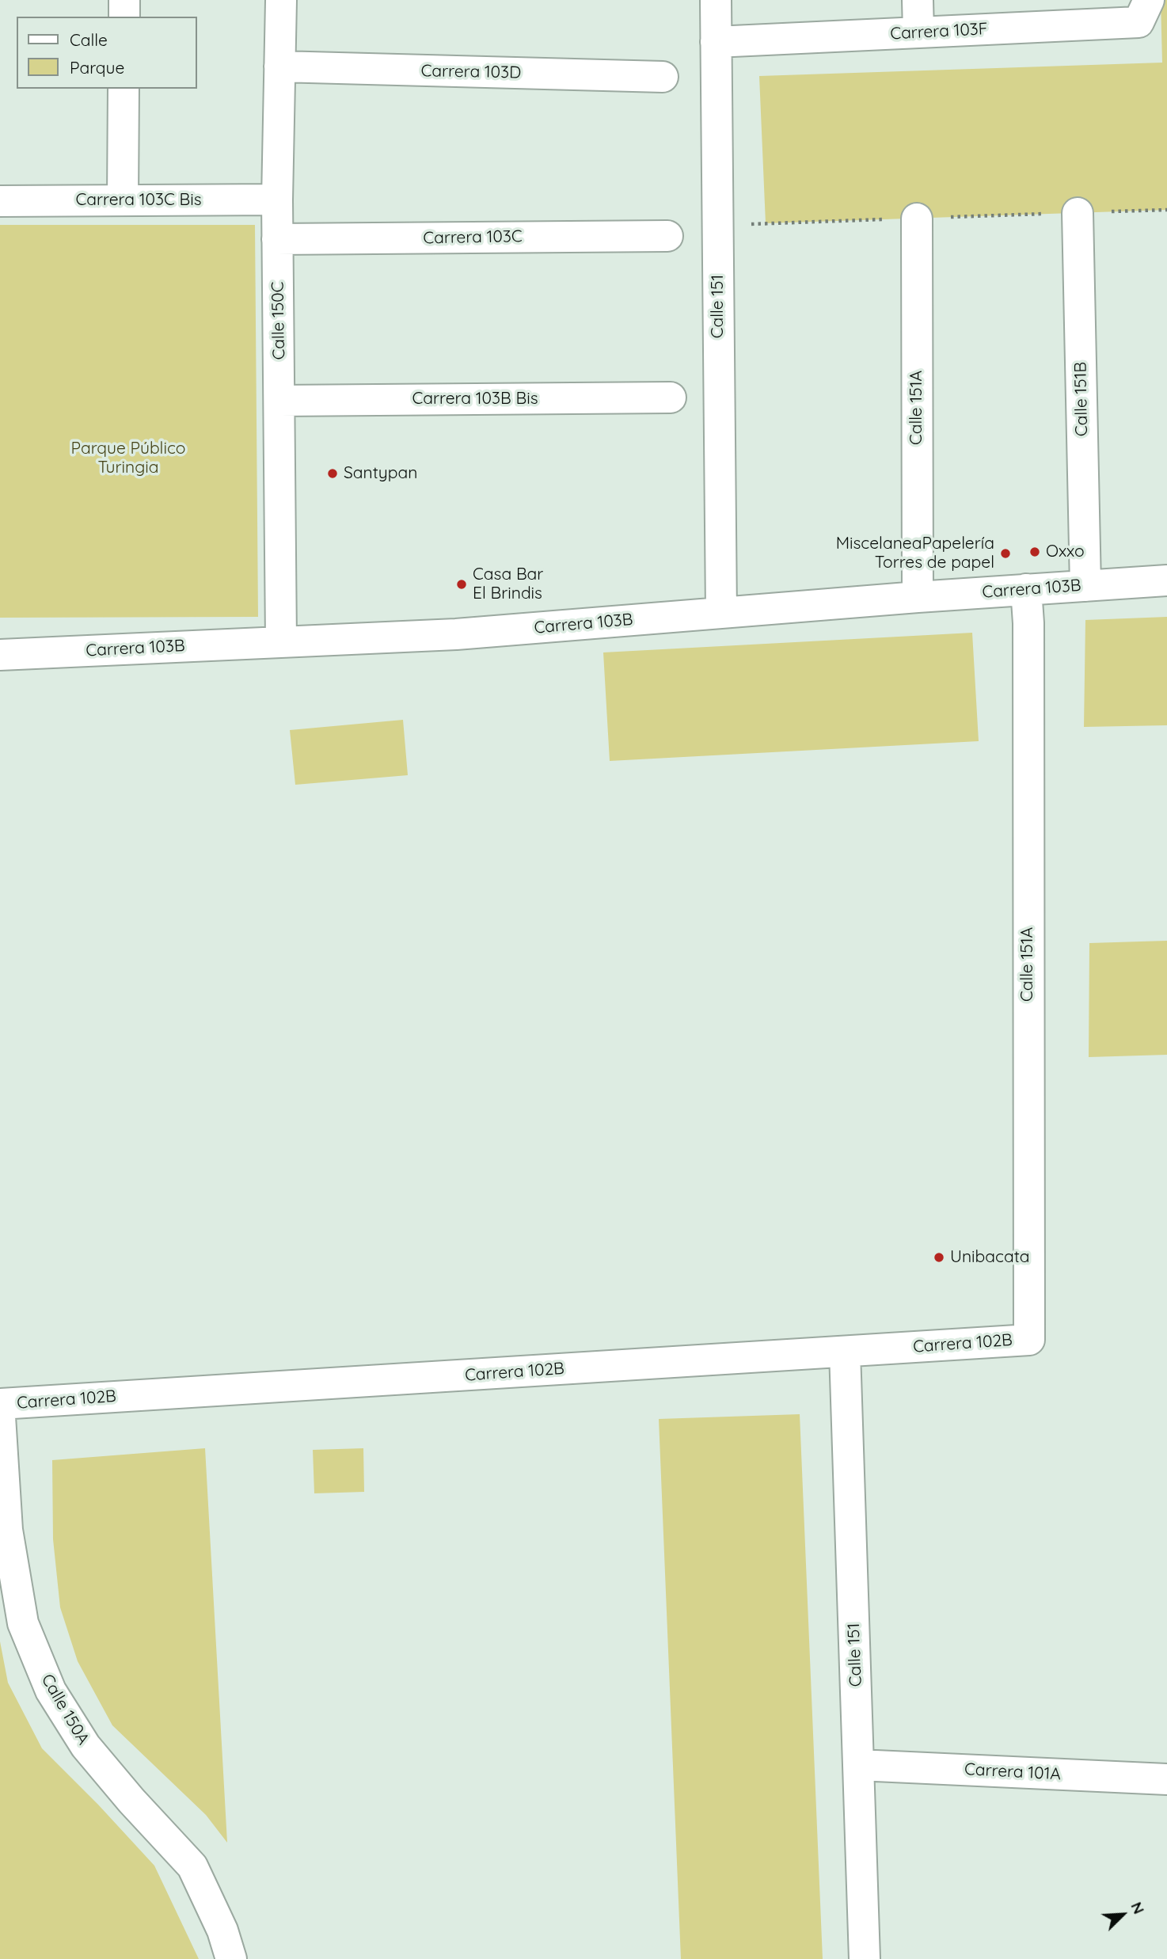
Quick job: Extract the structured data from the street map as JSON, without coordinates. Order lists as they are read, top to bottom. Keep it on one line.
{"streets":{"street":["Carrera 103F","Carrera 103D","Carrera 103C Bis","Carrera 103C","Calle 151","Calle 150C","Carrera 103B Bis","Calle 151B","Calle 151A","Carrera 103B","Carrera 102B","Calle 150A","Carrera 101A"]},"crossings":[["Carrera 103F","Calle 151"],["Carrera 103D","Calle 150C"],["Carrera 103C Bis","Calle 150C"],["Carrera 103C","Calle 150C"],["Calle 151","Carrera 103B"],["Calle 151","Carrera 102B"],["Calle 151","Carrera 101A"],["Calle 150C","Carrera 103B Bis"],["Calle 150C","Carrera 103B"],["Calle 151B","Carrera 103B"],["Calle 151A","Carrera 103B"],["Calle 151A","Carrera 102B"]],"parks":["Parque Público Turingia"],"places":["Santypan","Oxxo","MiscelaneaPapelería Torres de papel","Casa Bar El Brindis","Unibacata"],"legend":["Calle","Parque"],"north":"top right"}
